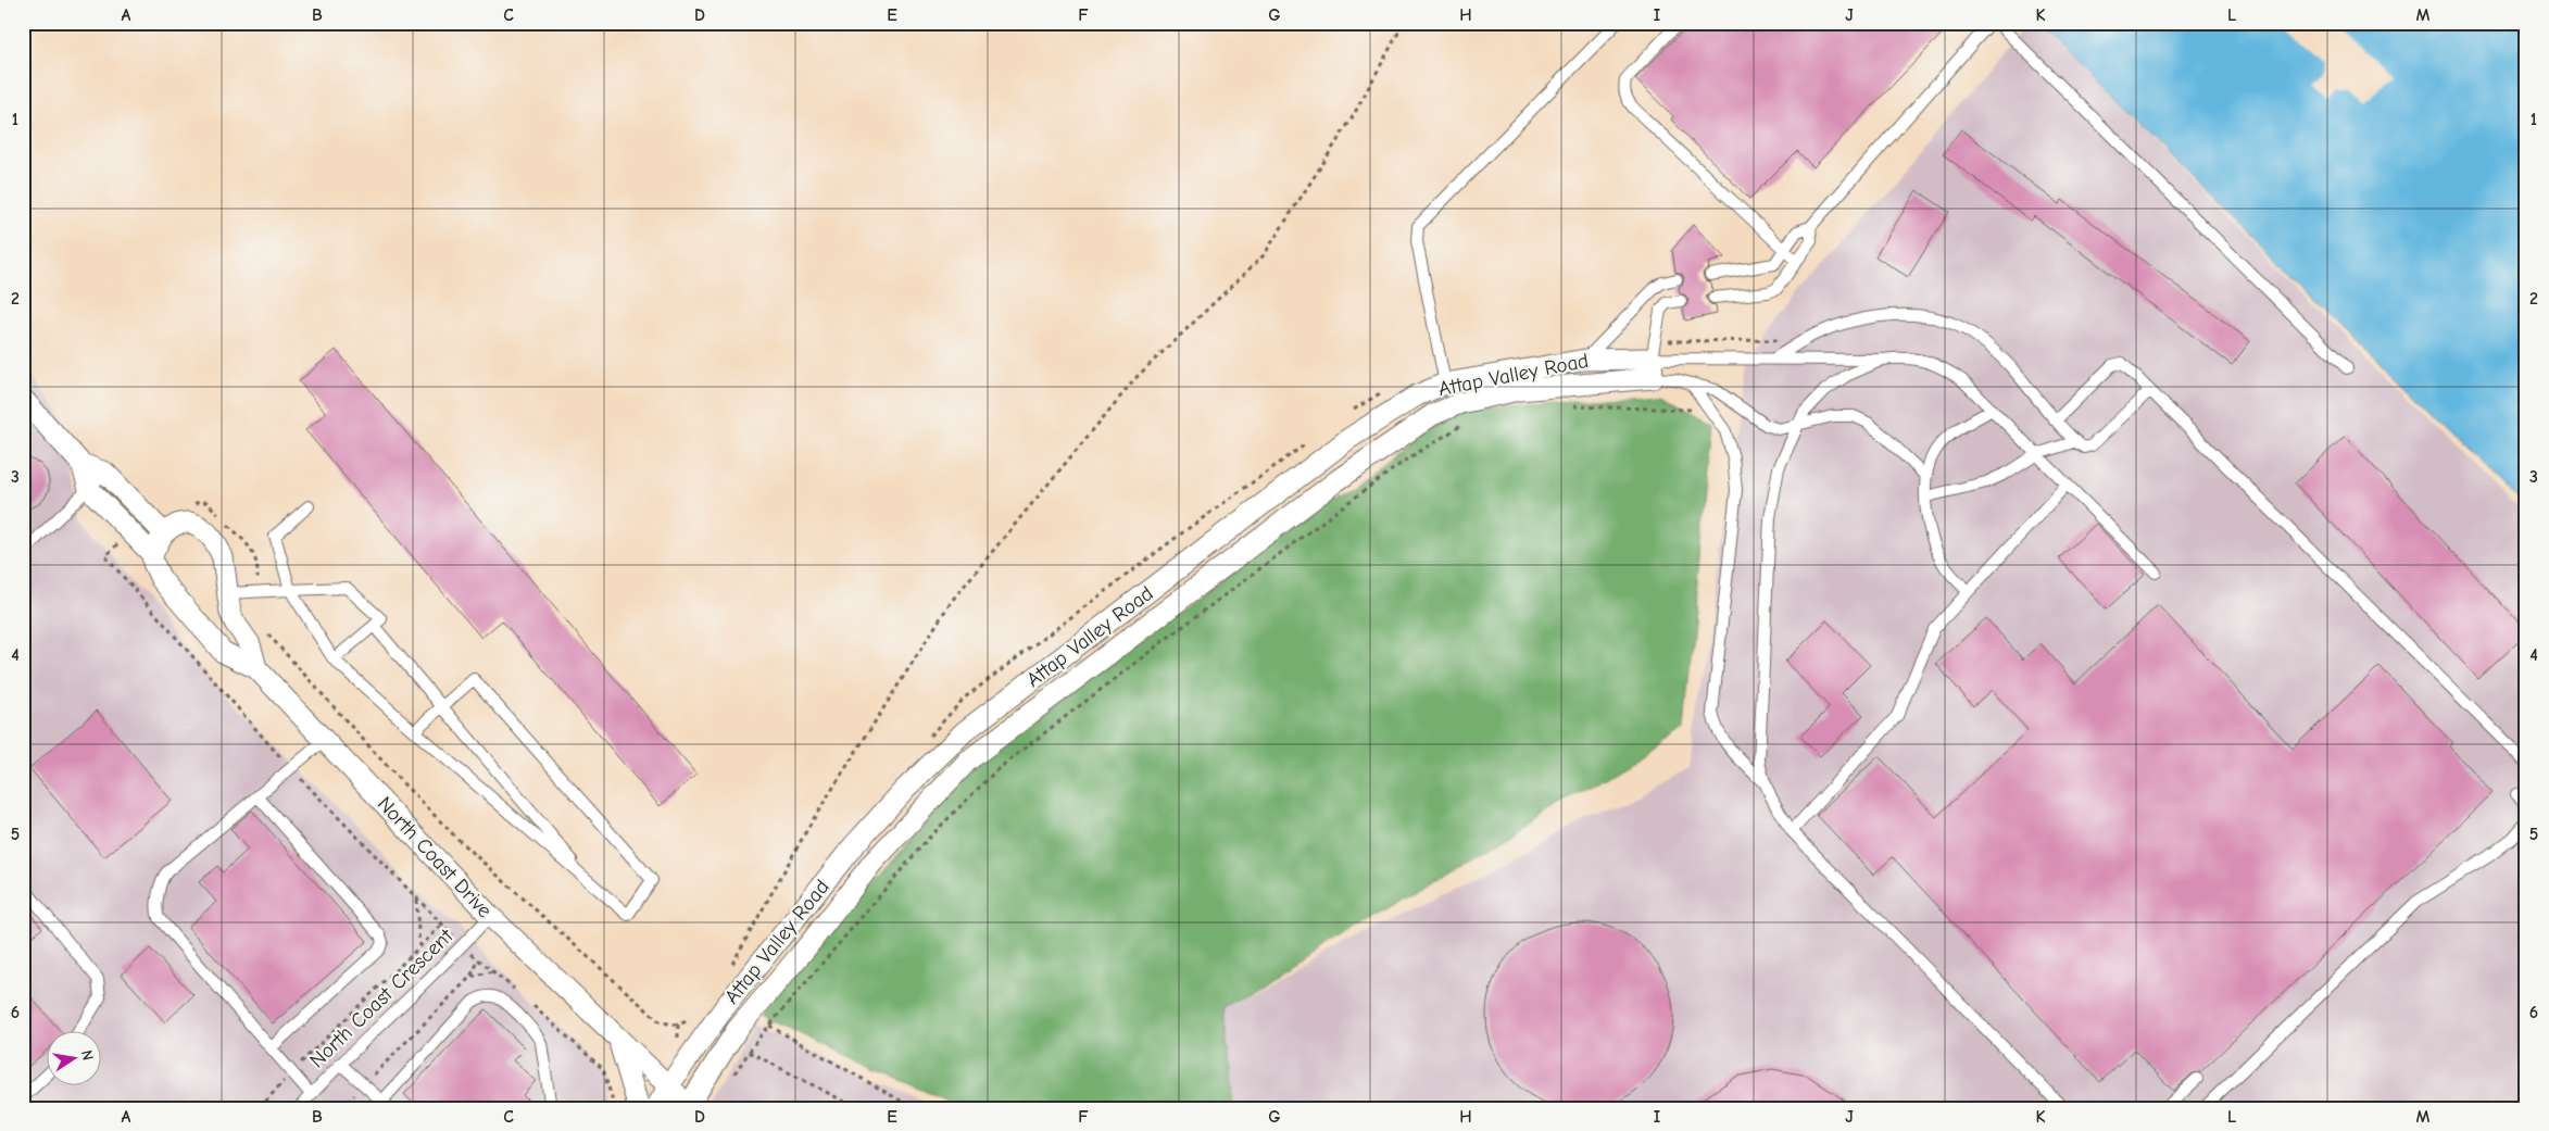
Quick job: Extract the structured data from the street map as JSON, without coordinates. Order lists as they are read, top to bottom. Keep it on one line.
{"streets":{"street":["Attap Valley Road","North Coast Drive"],"lane":["North Coast Crescent"]},"crossings":[["Attap Valley Road","North Coast Drive"],["North Coast Drive","North Coast Crescent"]],"north":"right","grid":{"columns":["A","B","C","D","E","F","G","H","I","J","K","L","M"],"rows":["1","2","3","4","5","6"]}}
